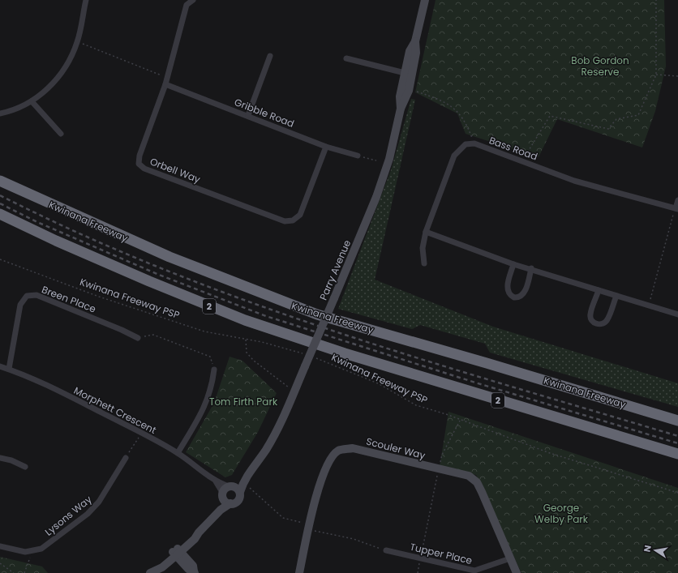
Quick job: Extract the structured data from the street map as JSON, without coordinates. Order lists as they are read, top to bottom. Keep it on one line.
{"streets":{"highway":["Kwinana Freeway","2"],"main road":["Parry Avenue","Scouler Way"],"street":["Gribble Road","Bass Road","Orbell Way","Breen Place","Morphett Crescent","Lysons Way","Tupper Place"],"path":["Kwinana Freeway PSP"]},"crossings":[["Gribble Road","Orbell Way"],["Parry Avenue","Morphett Crescent"],["Breen Place","Morphett Crescent"],["Scouler Way","Tupper Place"]],"parks":["Bob Gordon Reserve","Tom Firth Park","George Welby Park"],"north":"left"}
